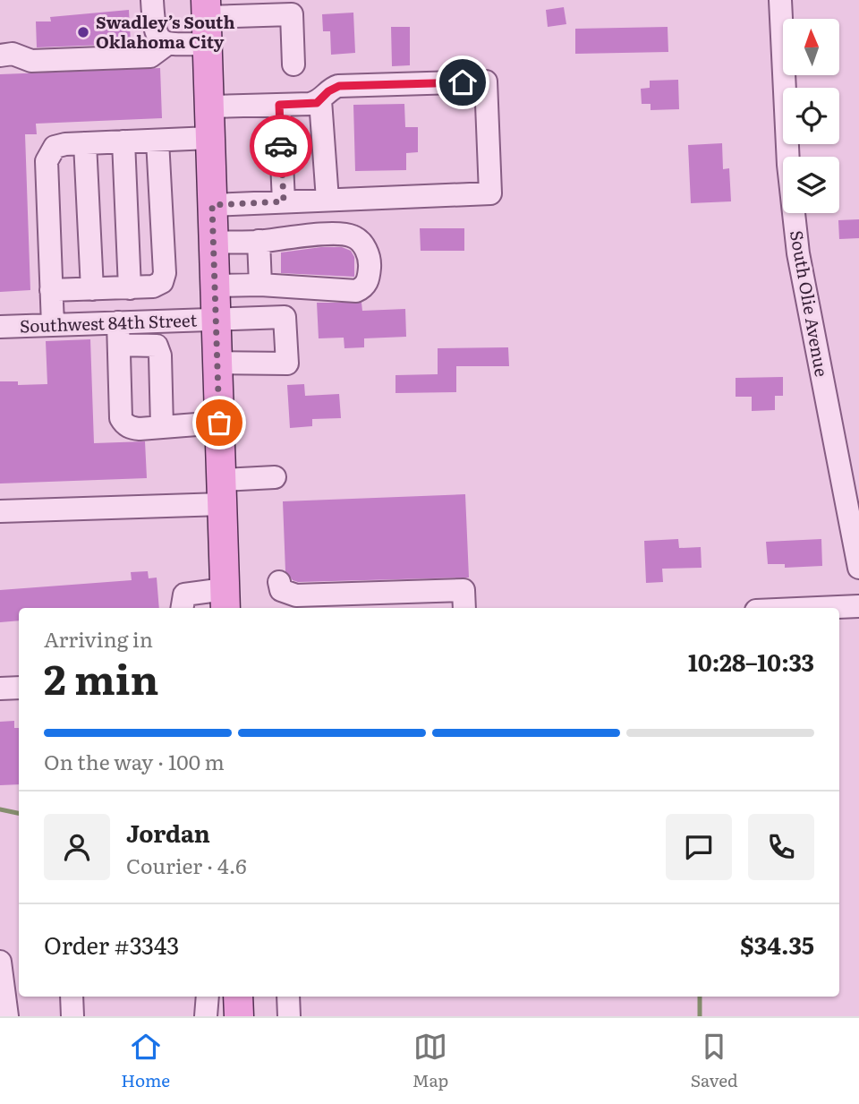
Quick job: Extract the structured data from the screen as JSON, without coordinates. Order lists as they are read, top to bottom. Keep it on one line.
{"streets":{"street":["South Olie Avenue","Southwest 84th Street"]},"places":["Swadley’s South Oklahoma City"],"north":"top","page":{"heading":["2 min","Arriving in","10:28–10:33"],"panel":["Jordan","Courier · 4.6","Order #3343","$34.35"],"bar":"On the way · 100 m","tabs":["Home","Map","Saved"]}}
